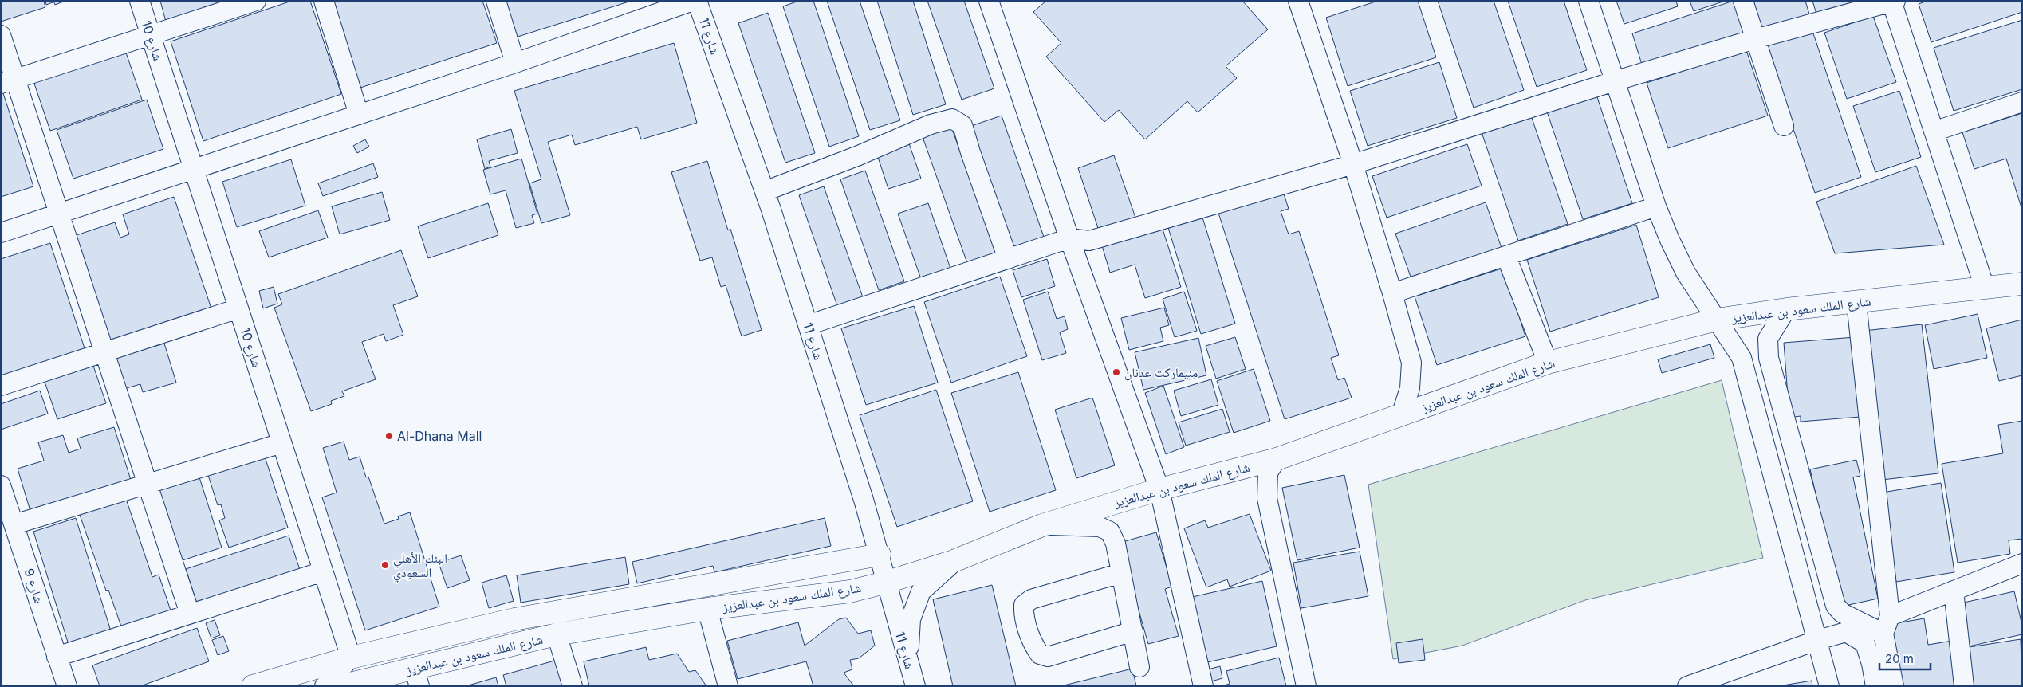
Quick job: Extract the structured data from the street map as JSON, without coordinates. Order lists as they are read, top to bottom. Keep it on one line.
{"streets":{"main road":["شارع الملك سعود بن عبدالعزيز"],"street":["شارع 11","شارع 10","شارع 9"]},"crossings":[["شارع 11","شارع الملك سعود بن عبدالعزيز"],["شارع 10","شارع الملك سعود بن عبدالعزيز"]],"places":["منيماركت عدنان","Al-Dhana Mall","البنك الأهلي السعودي"],"scale_bar":"20 m"}
